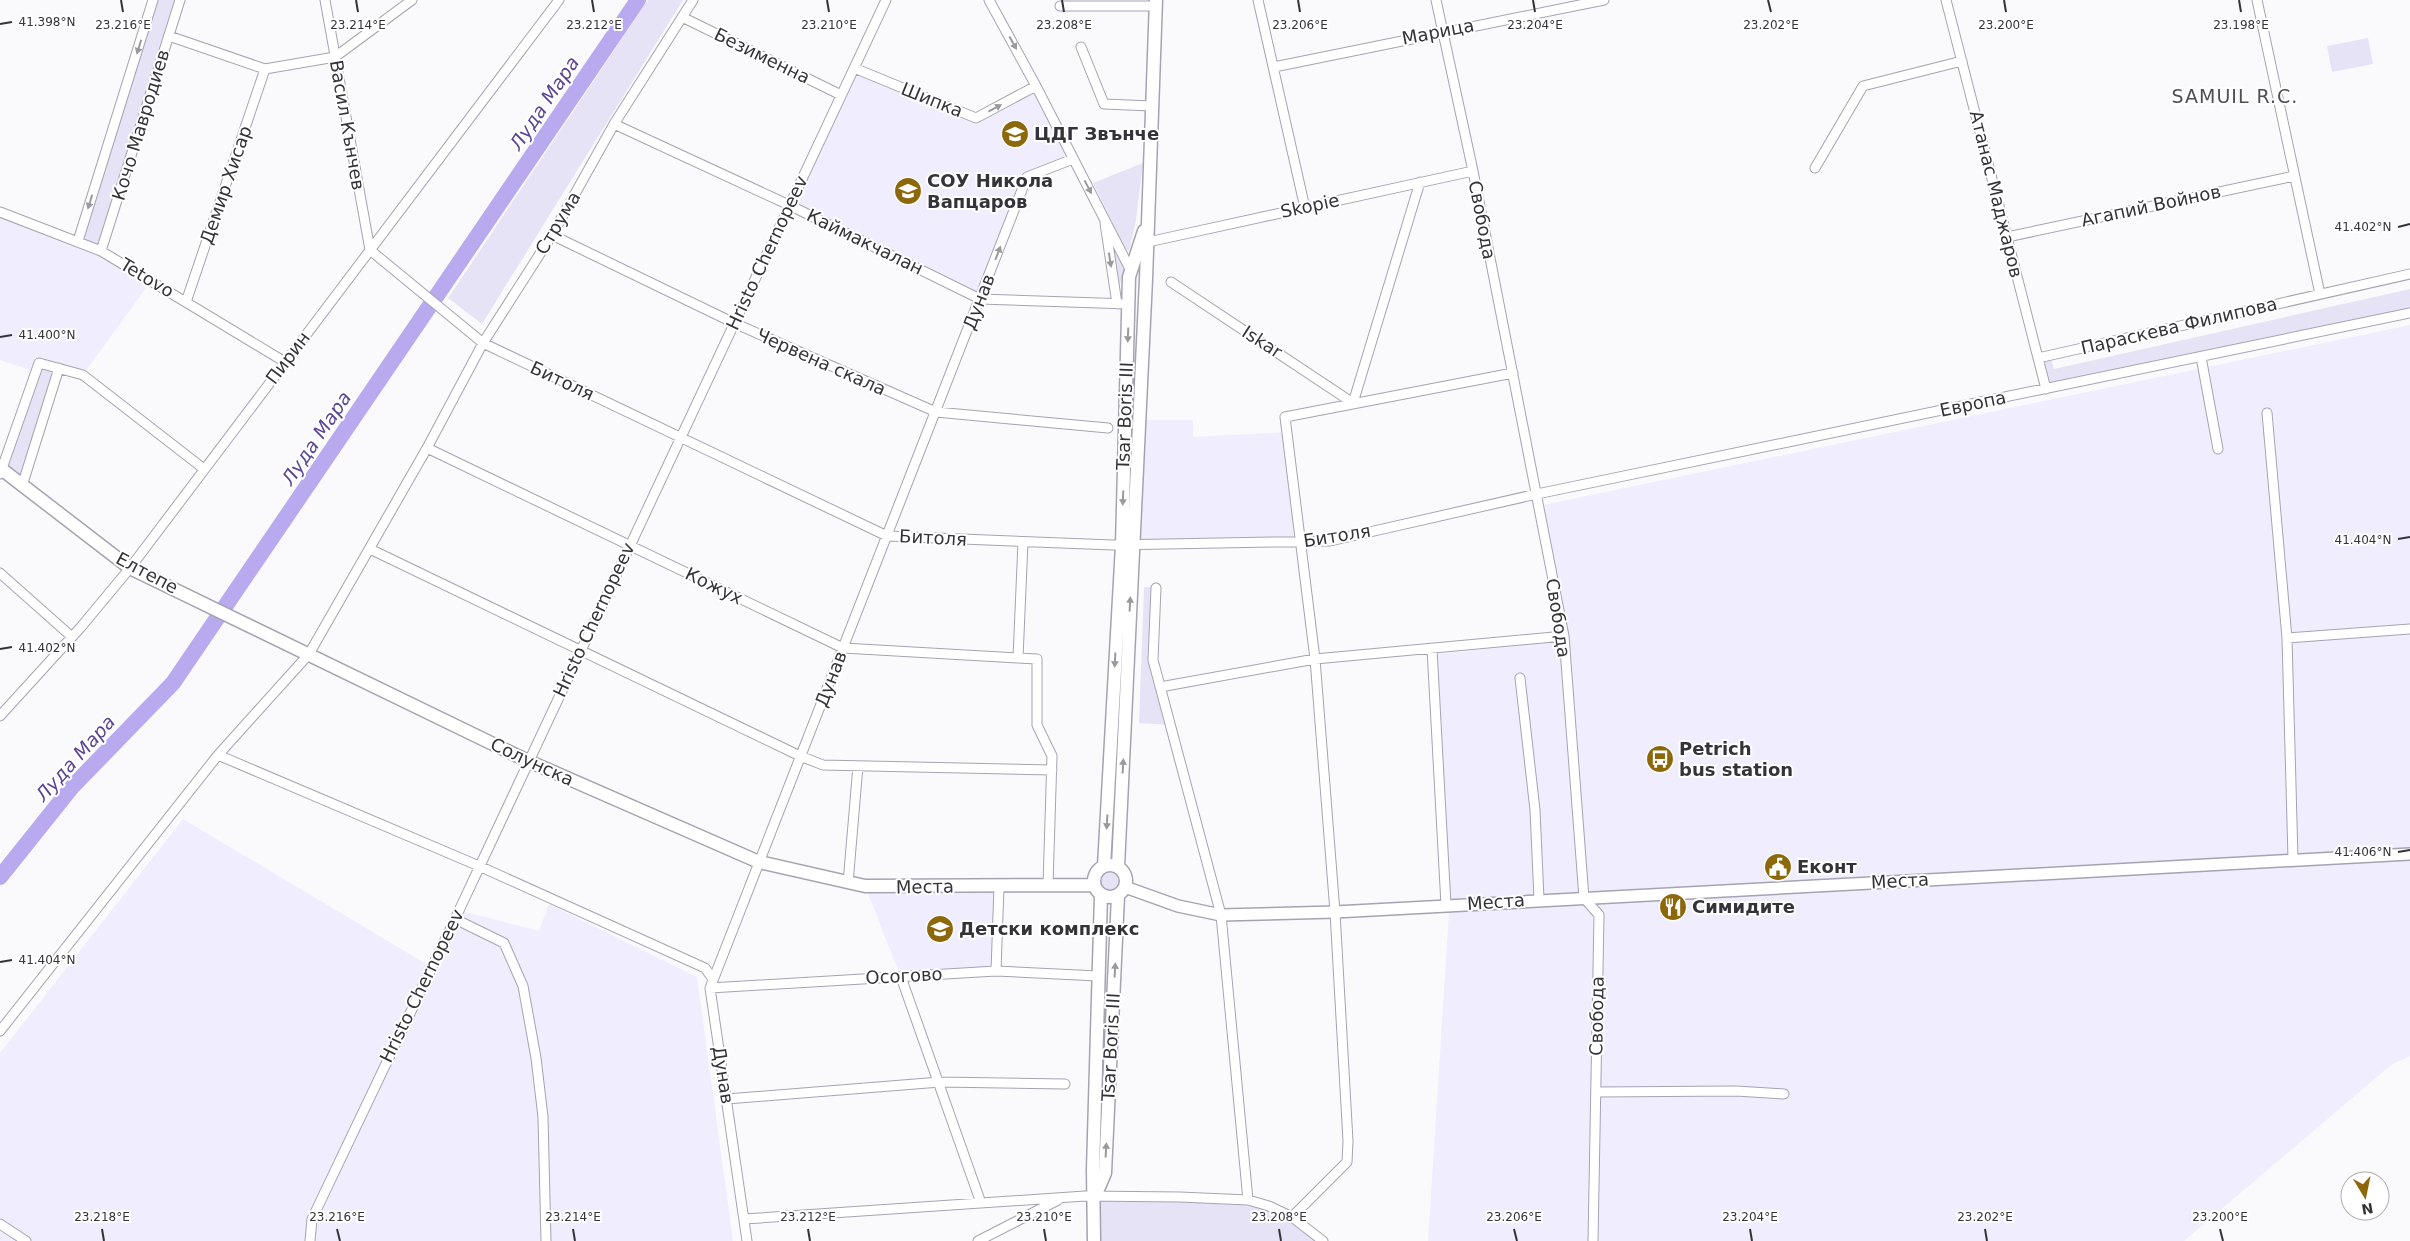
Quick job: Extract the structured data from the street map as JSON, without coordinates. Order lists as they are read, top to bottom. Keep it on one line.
{"streets":{"main road":["Tsar Boris III","Елтепе","Солунска","Места"],"street":["Марица","Безименна","Шипка","Кочо Мавродиев","Васил Кънчев","Демир Хисар","Атанас Маджаров","Skopie","Агапий Войнов","Свобода","Струма","Каймакчалан","Hristo Chernopeev","Tetovo","Дунав","Параскева Филипова","Iskar","Пирин","Червена скала","Битоля","Европа","Кожух","Осогово"]},"crossings":[["Марица","Свобода"],["Безименна","Струма"],["Безименна","Hristo Chernopeev"],["Шипка","Hristo Chernopeev"],["Шипка","Tsar Boris III"],["Кочо Мавродиев","Tetovo"],["Васил Кънчев","Пирин"],["Васил Кънчев","Битоля"],["Демир Хисар","Tetovo"],["Атанас Маджаров","Агапий Войнов"],["Атанас Маджаров","Параскева Филипова"],["Атанас Маджаров","Европа"],["Skopie","Свобода"],["Skopie","Tsar Boris III"],["Свобода","Битоля"],["Свобода","Европа"],["Свобода","Места"],["Струма","Каймакчалан"],["Струма","Червена скала"],["Струма","Битоля"],["Струма","Елтепе"],["Струма","Кожух"],["Струма","Солунска"],["Каймакчалан","Hristo Chernopeev"],["Каймакчалан","Дунав"],["Каймакчалан","Tsar Boris III"],["Hristo Chernopeev","Червена скала"],["Hristo Chernopeev","Битоля"],["Hristo Chernopeev","Кожух"],["Hristo Chernopeev","Солунска"],["Tetovo","Пирин"],["Дунав","Червена скала"],["Дунав","Битоля"],["Дунав","Tsar Boris III"],["Дунав","Кожух"],["Дунав","Солунска"],["Дунав","Места"],["Дунав","Осогово"],["Пирин","Битоля"],["Пирин","Елтепе"],["Битоля","Европа"],["Битоля","Tsar Boris III"],["Tsar Boris III","Места"],["Tsar Boris III","Осогово"],["Елтепе","Солунска"],["Солунска","Места"]],"one_way":["Шипка"],"districts":["SAMUIL R.C."],"water":["Луда Мара"],"places":{"school or university":["ЦДГ Звънче","СОУ Никола Вапцаров","Детски комплекс"],"bus stop":["Petrich bus station"],"public building":["Еконт"],"restaurant":["Симидите"]},"north":"bottom","coordinates":["41.398°N","23.216°E","23.214°E","23.212°E","23.210°E","23.208°E","23.206°E","23.204°E","23.202°E","23.200°E","23.198°E","41.402°N","41.400°N","41.404°N","41.406°N","23.218°E"]}
